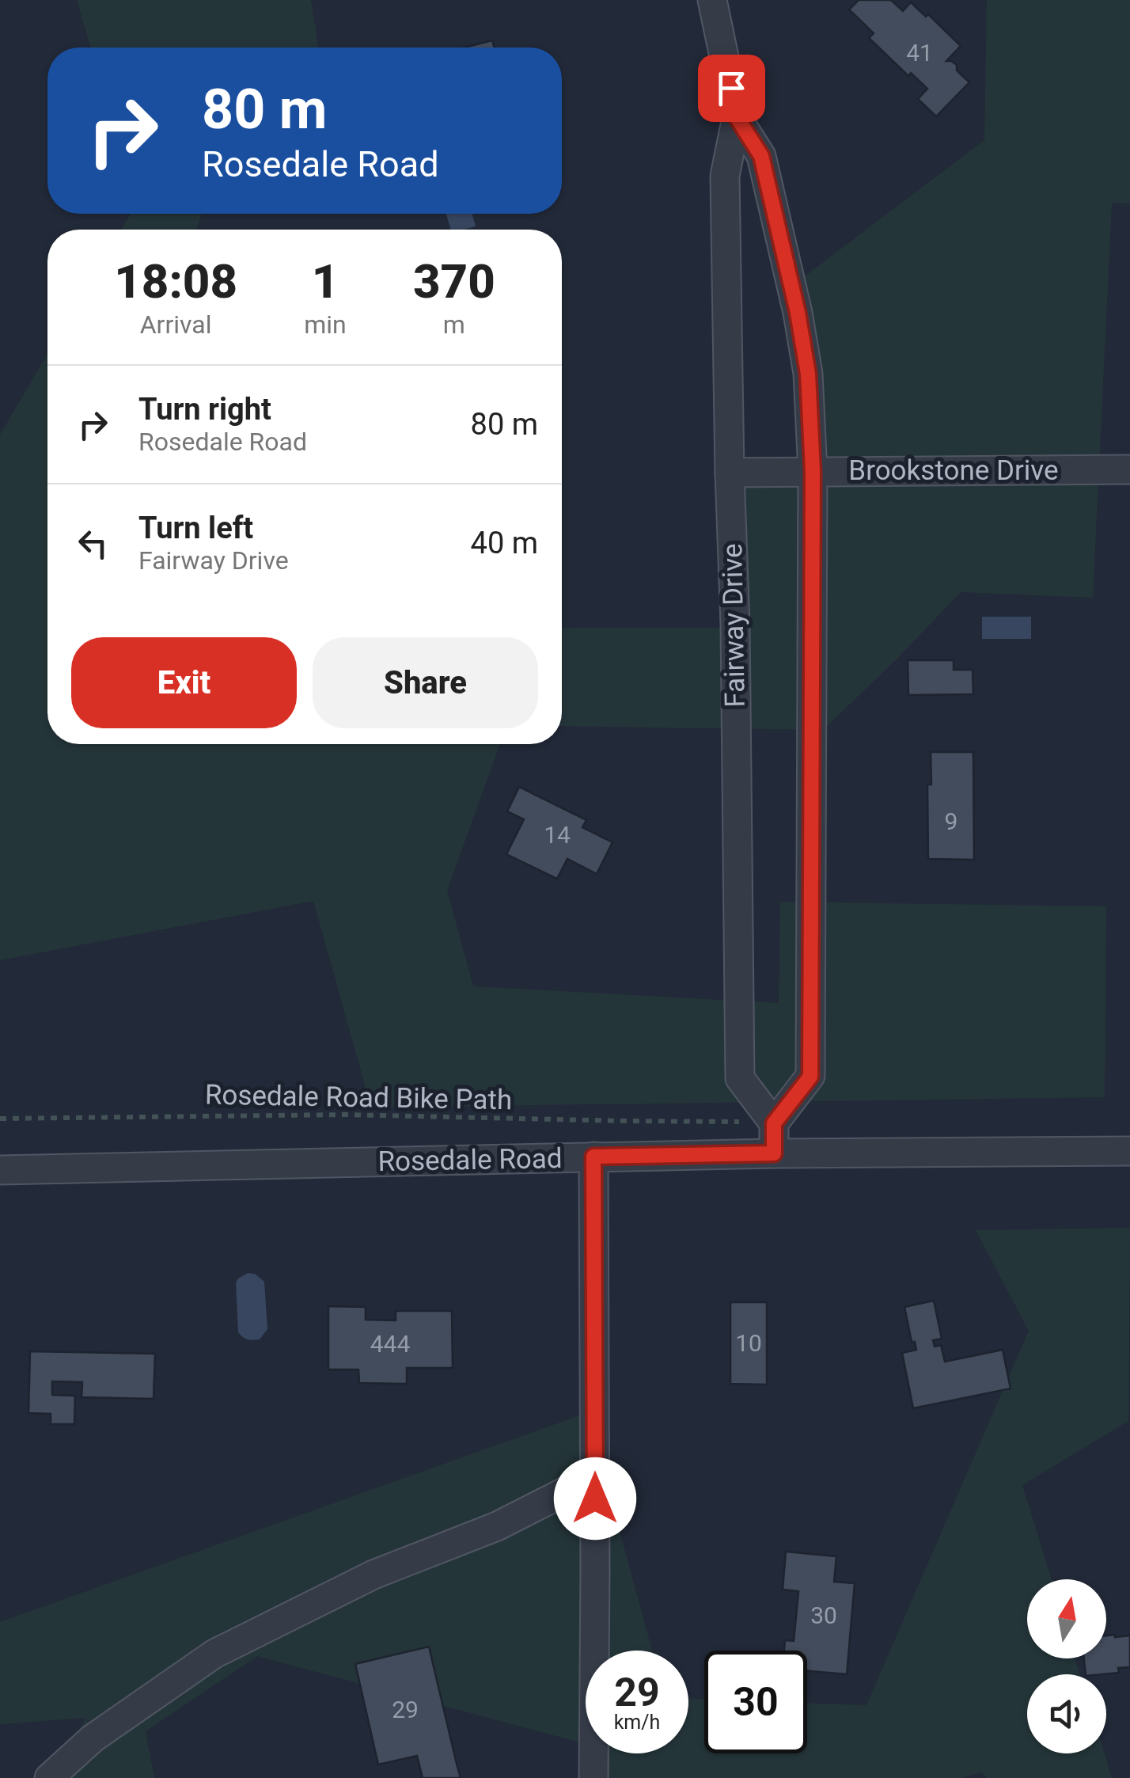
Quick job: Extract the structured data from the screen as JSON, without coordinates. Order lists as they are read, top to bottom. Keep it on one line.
{"streets":{"street":["Brookstone Drive","Fairway Drive","Rosedale Road"],"path":["Rosedale Road Bike Path"]},"crossings":[["Brookstone Drive","Fairway Drive"]],"house_numbers":["41","9","14","10","444","30","29"],"north":"top","page":{"turn":["80 m","Rosedale Road"],"eta":["18:08","Arrival","1","min","370","m"],"list":[{"name":"Turn right","note":"Rosedale Road","value":"80 m"},{"name":"Turn left","note":"Fairway Drive","value":"40 m"}],"buttons":["Exit","Share"],"speed":"29 km/h","limit":"30"}}
